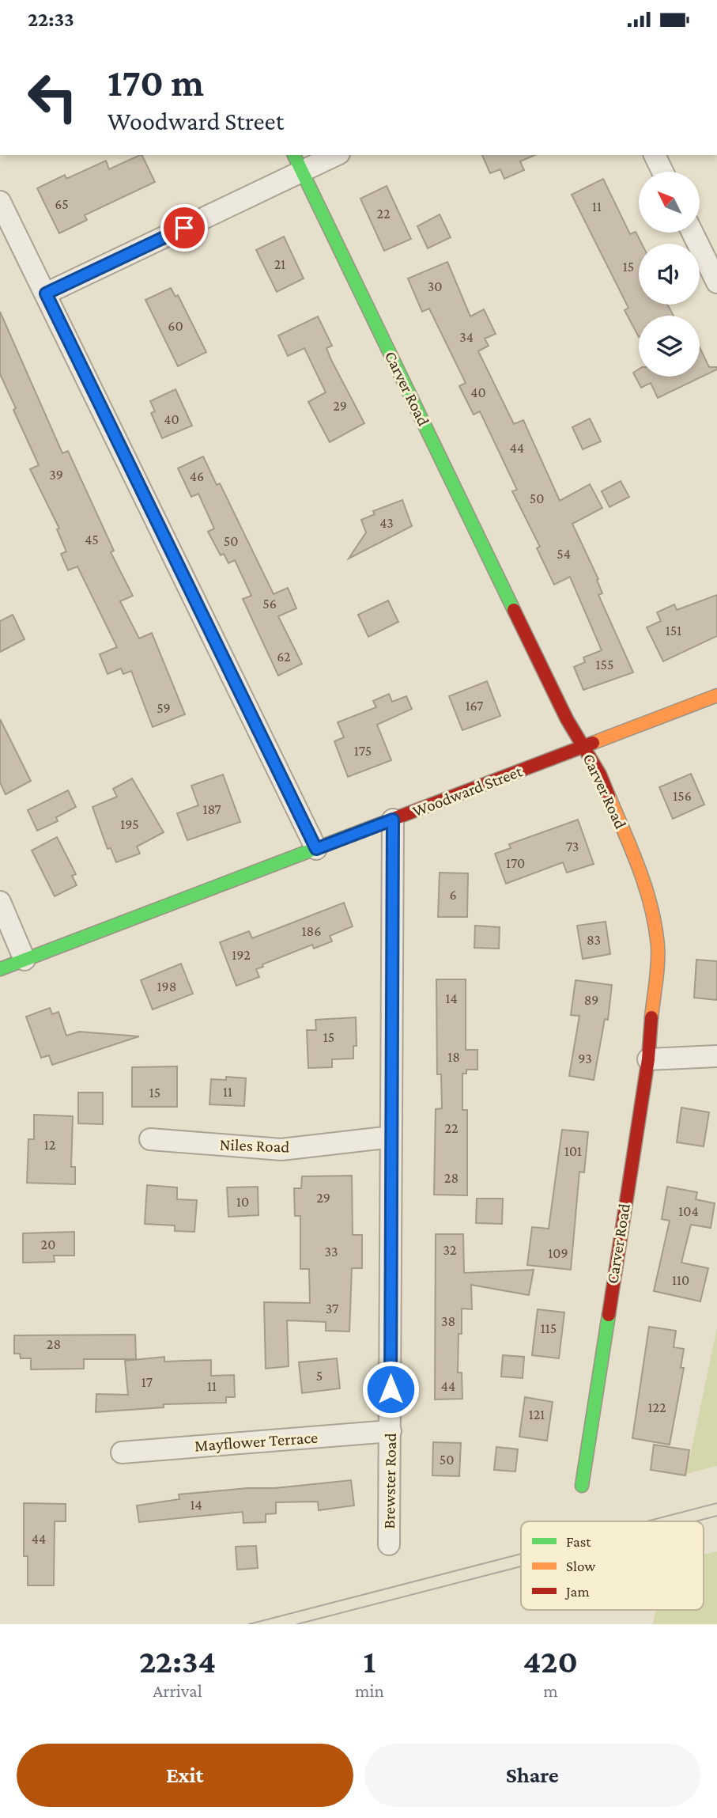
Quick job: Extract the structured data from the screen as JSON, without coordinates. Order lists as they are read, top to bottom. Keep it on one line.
{"streets":{"street":["Carver Road","Woodward Street","Niles Road","Mayflower Terrace","Brewster Road"]},"crossings":[["Carver Road","Woodward Street"],["Woodward Street","Brewster Road"],["Niles Road","Brewster Road"],["Mayflower Terrace","Brewster Road"]],"house_numbers":["65","11","22","21","15","30","60","34","40","29","40","44","39","46","50","43","45","50","54","56","151","62","155","167","59","175","156","187","195","73","170","6","186","83","192","198","14","89","15","18","93","11","15","22","12","101","28","29","10","104","20","32","33","109","110","37","38","115","28","5","17","11","44","122","121","50","14","44"],"legend":["Fast","Slow","Jam"],"north":"top left","page":{"status":"22:33","turn":["170 m","Woodward Street"],"eta":["22:34","Arrival","1","min","420","m"],"buttons":["Exit","Share"]}}
